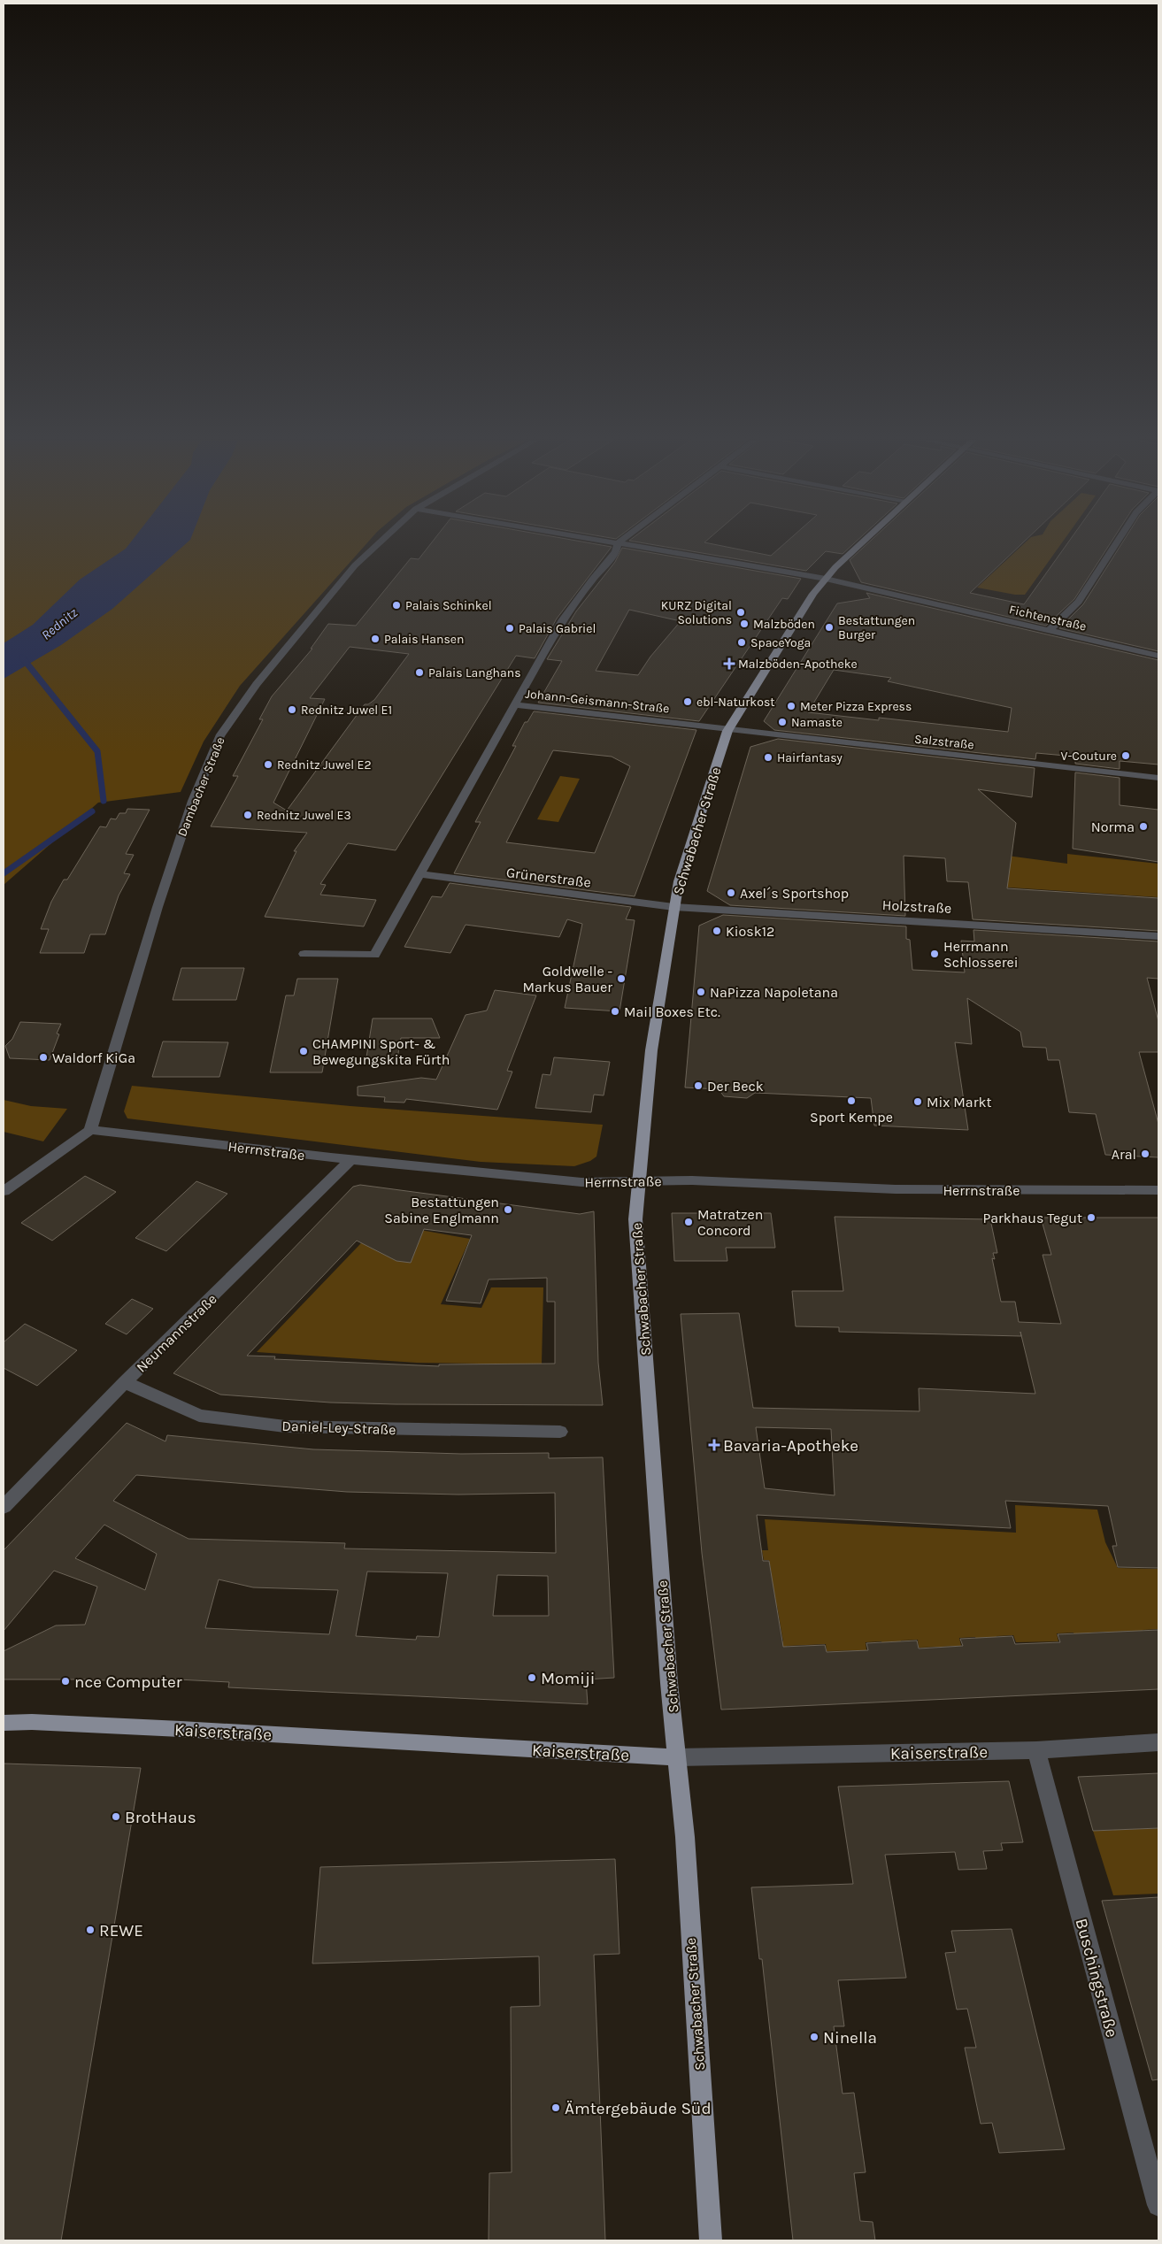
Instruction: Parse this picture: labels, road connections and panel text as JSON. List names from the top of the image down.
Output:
{
  "streets": {
    "main road": ["Schwabacher Straße", "Kaiserstraße"],
    "street": [
      "Fichtenstraße",
      "Johann-Geismann-Straße",
      "Salzstraße",
      "Dambacher Straße",
      "Grünerstraße",
      "Holzstraße",
      "Herrnstraße",
      "Neumannstraße",
      "Daniel-Ley-Straße",
      "Buschingstraße"
    ]
  },
  "crossings": [
    ["Fichtenstraße", "Schwabacher Straße"],
    ["Johann-Geismann-Straße", "Salzstraße"],
    ["Johann-Geismann-Straße", "Schwabacher Straße"],
    ["Johann-Geismann-Straße", "Grünerstraße"],
    ["Salzstraße", "Schwabacher Straße"],
    ["Dambacher Straße", "Herrnstraße"],
    ["Schwabacher Straße", "Grünerstraße"],
    ["Schwabacher Straße", "Holzstraße"],
    ["Schwabacher Straße", "Herrnstraße"],
    ["Schwabacher Straße", "Kaiserstraße"],
    ["Grünerstraße", "Holzstraße"],
    ["Herrnstraße", "Neumannstraße"],
    ["Neumannstraße", "Daniel-Ley-Straße"],
    ["Kaiserstraße", "Buschingstraße"]
  ],
  "water": ["Rednitz"],
  "places": {
    "other": [
      "Palais Schinkel",
      "KURZ Digital Solutions",
      "Malzböden",
      "Bestattungen Burger",
      "Palais Gabriel",
      "Palais Hansen",
      "SpaceYoga",
      "Palais Langhans",
      "ebl-Naturkost",
      "Meter Pizza Express",
      "Rednitz Juwel E1",
      "Namaste",
      "V-Couture",
      "Hairfantasy",
      "Rednitz Juwel E2",
      "Rednitz Juwel E3",
      "Norma",
      "Axel´s Sportshop",
      "Kiosk12",
      "Herrmann Schlosserei",
      "Goldwelle - Markus Bauer",
      "NaPizza Napoletana",
      "Mail Boxes Etc.",
      "CHAMPINI Sport- & Bewegungskita Fürth",
      "Waldorf KiGa",
      "Der Beck",
      "Sport Kempe",
      "Mix Markt",
      "Aral",
      "Bestattungen Sabine Englmann",
      "Parkhaus Tegut",
      "Matratzen Concord",
      "Momiji",
      "nce Computer",
      "BrotHaus",
      "REWE",
      "Ninella",
      "Ämtergebäude Süd"
    ],
    "health": ["Malzböden-Apotheke", "Bavaria-Apotheke"]
  }
}
